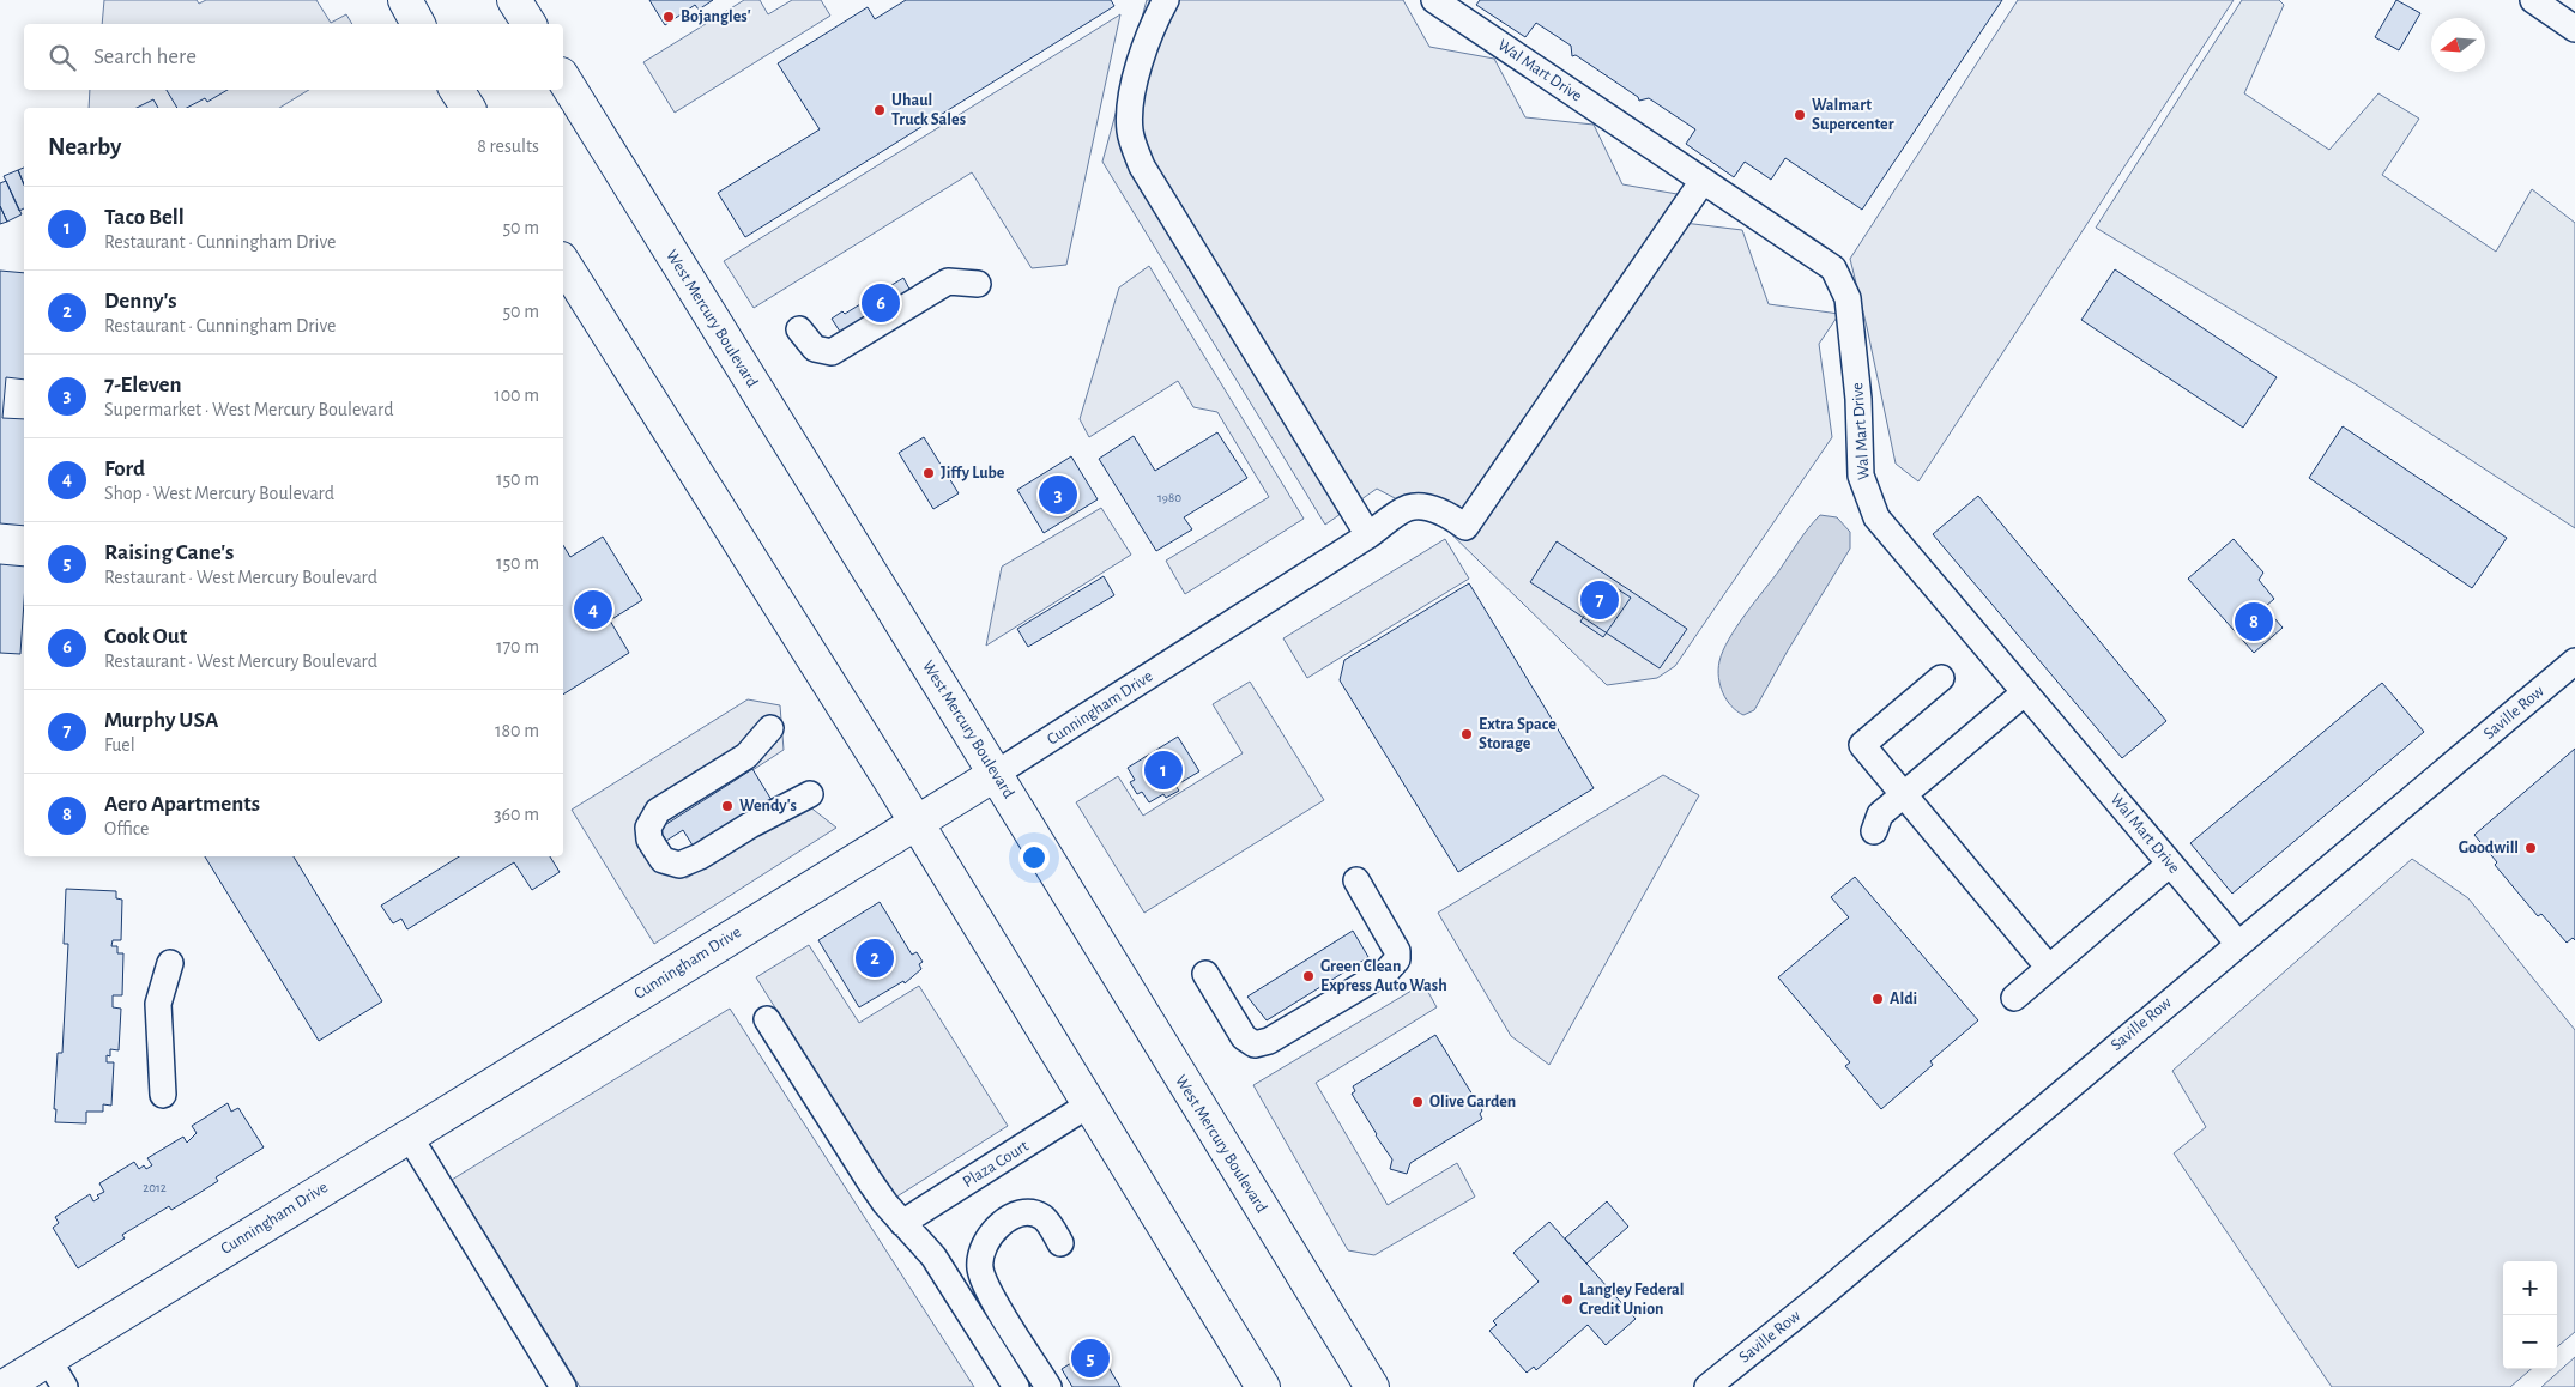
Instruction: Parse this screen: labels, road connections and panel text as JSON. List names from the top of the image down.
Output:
{
  "streets": {
    "main road": ["West Mercury Boulevard", "Cunningham Drive"],
    "street": ["Wal Mart Drive", "Saville Row", "Plaza Court"]
  },
  "crossings": [
    ["Wal Mart Drive", "Cunningham Drive"],
    ["Wal Mart Drive", "Saville Row"],
    ["West Mercury Boulevard", "Cunningham Drive"]
  ],
  "places": [
    "Bojangles'",
    "Uhaul Truck Sales",
    "Walmart Supercenter",
    "Jiffy Lube",
    "Extra Space Storage",
    "Wendy's",
    "Goodwill",
    "Green Clean Express Auto Wash",
    "Aldi",
    "Olive Garden",
    "Langley Federal Credit Union"
  ],
  "house_numbers": ["1980", "2012"],
  "north": "left",
  "page": {
    "search": "Search here",
    "heading": ["Nearby", "8 results"],
    "list": [
      {
        "mark": "1",
        "name": "Taco Bell",
        "note": "Restaurant · Cunningham Drive",
        "value": "50 m"
      },
      {
        "mark": "2",
        "name": "Denny's",
        "note": "Restaurant · Cunningham Drive",
        "value": "50 m"
      },
      {
        "mark": "3",
        "name": "7-Eleven",
        "note": "Supermarket · West Mercury Boulevard",
        "value": "100 m"
      },
      {
        "mark": "4",
        "name": "Ford",
        "note": "Shop · West Mercury Boulevard",
        "value": "150 m"
      },
      {
        "mark": "5",
        "name": "Raising Cane's",
        "note": "Restaurant · West Mercury Boulevard",
        "value": "150 m"
      },
      {
        "mark": "6",
        "name": "Cook Out",
        "note": "Restaurant · West Mercury Boulevard",
        "value": "170 m"
      },
      {
        "mark": "7",
        "name": "Murphy USA",
        "note": "Fuel",
        "value": "180 m"
      },
      {
        "mark": "8",
        "name": "Aero Apartments",
        "note": "Office",
        "value": "360 m"
      }
    ],
    "pins": [
      "6",
      "3",
      "7",
      "4",
      "8",
      "1",
      "2",
      "5"
    ],
    "map_buttons": ["+", "−"]
  }
}
